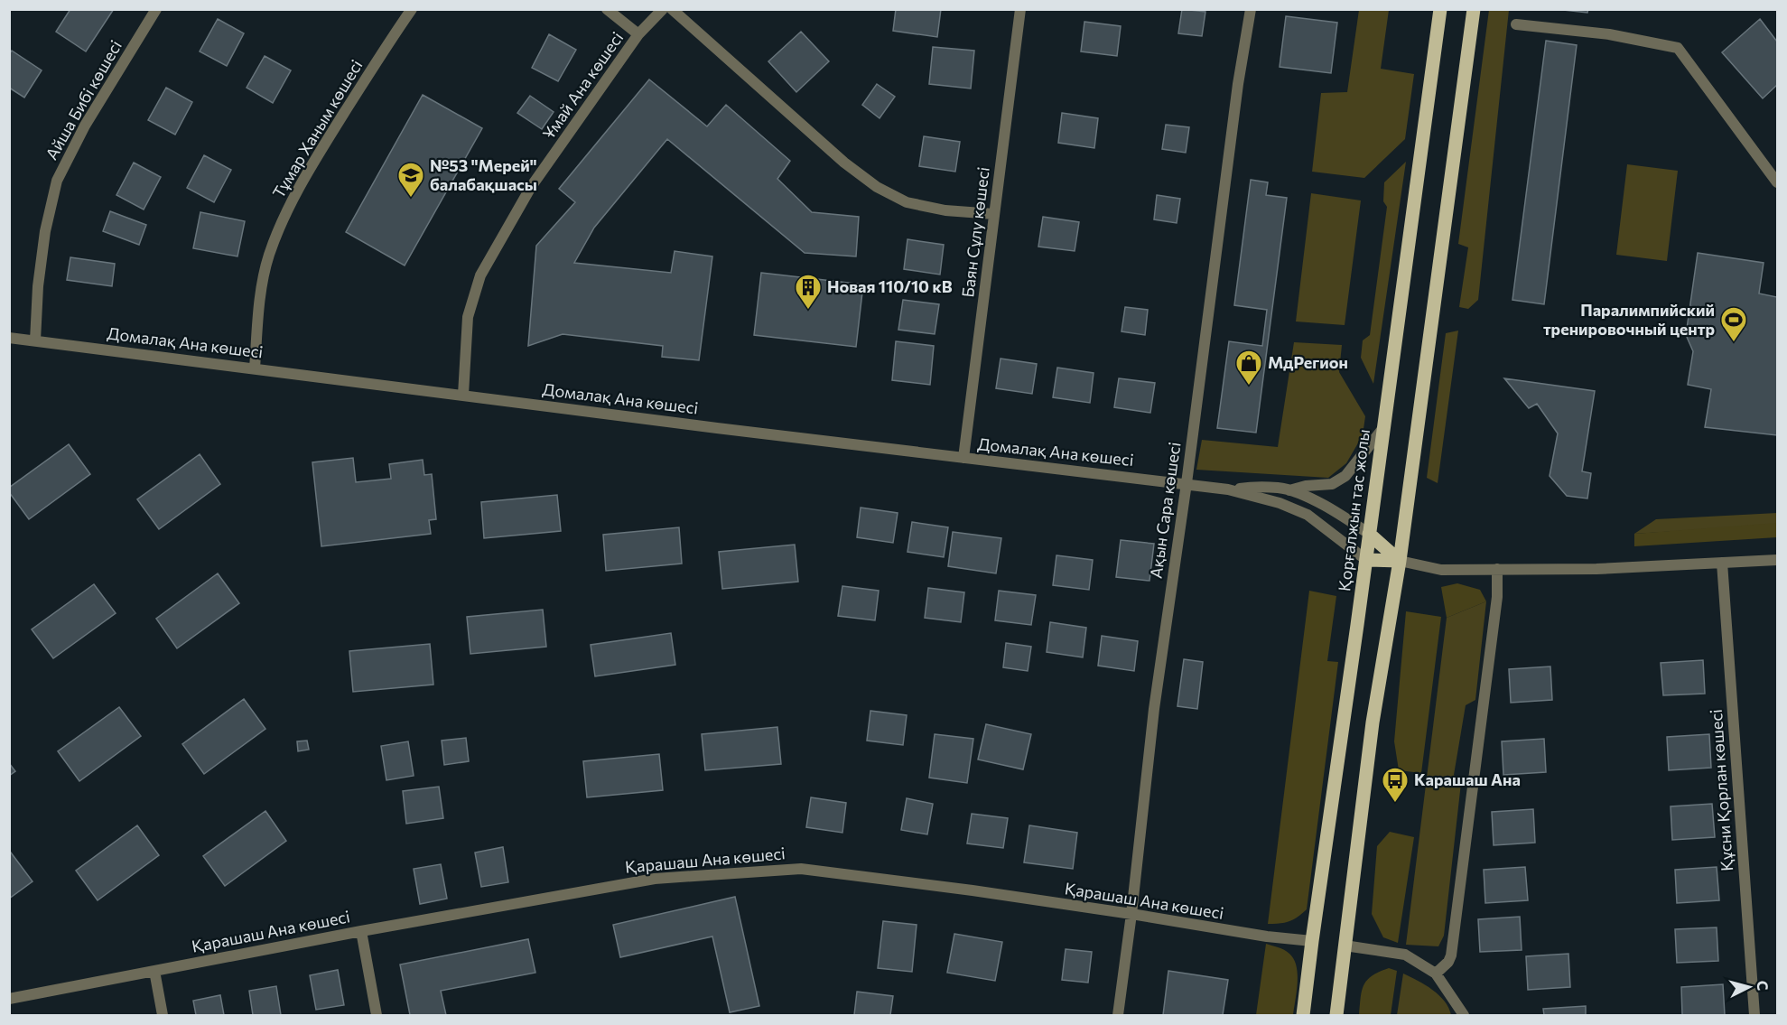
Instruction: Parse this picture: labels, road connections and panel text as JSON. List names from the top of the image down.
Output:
{
  "streets": {
    "main road": ["Қорғалжын тас жолы"],
    "street": [
      "Ұмай Ана көшесі",
      "Айша Бибі көшесі",
      "Тұмар Ханым көшесі",
      "Баян Сұлу көшесі",
      "Домалақ Ана көшесі",
      "Ақын Сара көшесі",
      "Құсни Қорлан көшесі",
      "Қарашаш Ана көшесі"
    ]
  },
  "crossings": [
    ["Ұмай Ана көшесі", "Домалақ Ана көшесі"],
    ["Айша Бибі көшесі", "Домалақ Ана көшесі"],
    ["Тұмар Ханым көшесі", "Домалақ Ана көшесі"],
    ["Баян Сұлу көшесі", "Домалақ Ана көшесі"],
    ["Домалақ Ана көшесі", "Ақын Сара көшесі"],
    ["Домалақ Ана көшесі", "Қорғалжын тас жолы"],
    ["Ақын Сара көшесі", "Қарашаш Ана көшесі"],
    ["Қорғалжын тас жолы", "Қарашаш Ана көшесі"]
  ],
  "places": {
    "school or university": ["№53 \"Мерей\" балабақшасы"],
    "building": ["Новая 110/10 кВ"],
    "sports": ["Паралимпийский тренировочный центр"],
    "shop": ["МдРегион"],
    "bus stop": ["Карашаш Ана"]
  },
  "north": "right"
}
